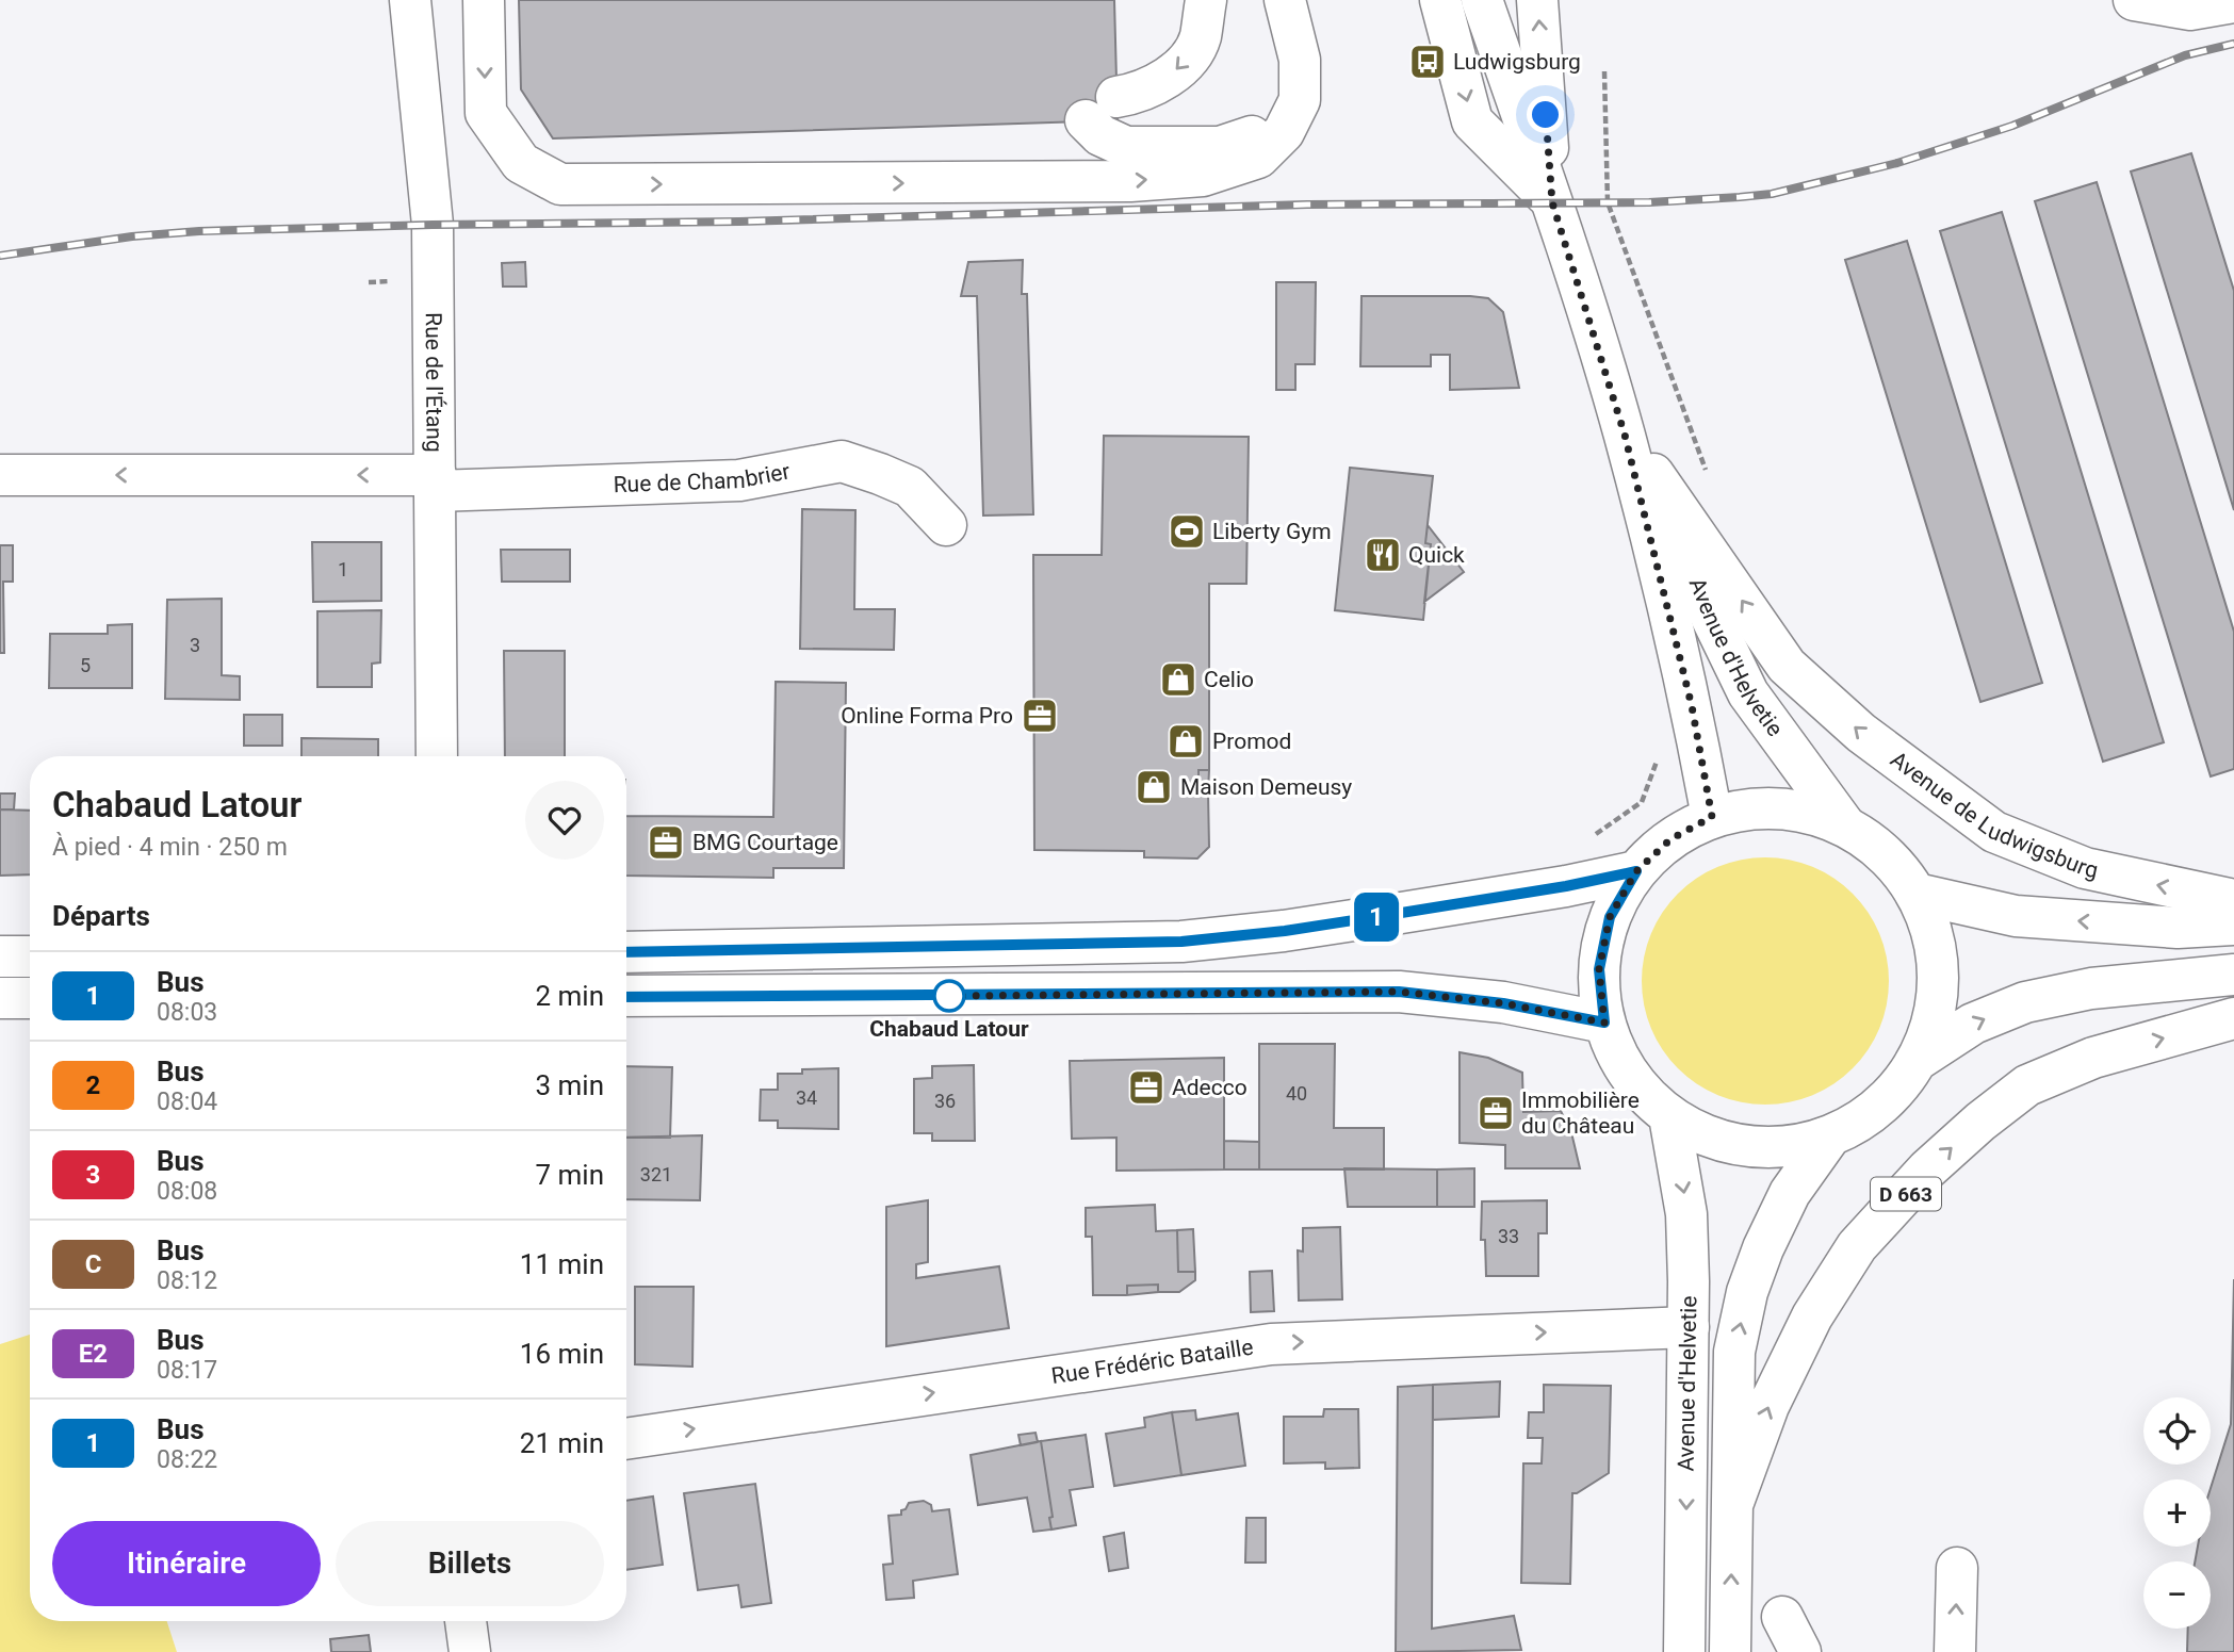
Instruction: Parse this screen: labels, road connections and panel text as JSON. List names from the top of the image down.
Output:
{
  "streets": {
    "main road": [
      "Rue de l'Étang",
      "Rue de Chambrier",
      "Avenue d'Helvetie",
      "Avenue de Ludwigsburg",
      "D 663",
      "Rue Frédéric Bataille"
    ]
  },
  "crossings": [
    ["Rue de l'Étang", "Rue de Chambrier"],
    ["Avenue d'Helvetie", "Avenue de Ludwigsburg"],
    ["Avenue d'Helvetie", "D 663"],
    ["Avenue d'Helvetie", "Rue Frédéric Bataille"]
  ],
  "one_way": ["Rue de Chambrier"],
  "places": {
    "bus stop": ["Ludwigsburg"],
    "sports": ["Liberty Gym"],
    "restaurant": ["Quick"],
    "shop": ["Celio", "Promod", "Maison Demeusy"],
    "office": [
      "Online Forma Pro",
      "BMG Courtage",
      "Adecco",
      "Immobilière du Château"
    ],
    "other": ["Chabaud Latour"]
  },
  "lines": ["bus line 1"],
  "house_numbers": [
    "1",
    "3",
    "5",
    "40",
    "34",
    "36",
    "321",
    "33"
  ],
  "page": {
    "on_map": "1",
    "heading": [
      ["Chabaud Latour", "À pied · 4 min · 250 m"],
      "Départs"
    ],
    "list": [
      {
        "mark": "1",
        "name": "Bus",
        "note": "08:03",
        "value": "2 min"
      },
      {
        "mark": "2",
        "name": "Bus",
        "note": "08:04",
        "value": "3 min"
      },
      {
        "mark": "3",
        "name": "Bus",
        "note": "08:08",
        "value": "7 min"
      },
      {
        "mark": "C",
        "name": "Bus",
        "note": "08:12",
        "value": "11 min"
      },
      {
        "mark": "E2",
        "name": "Bus",
        "note": "08:17",
        "value": "16 min"
      },
      {
        "mark": "1",
        "name": "Bus",
        "note": "08:22",
        "value": "21 min"
      }
    ],
    "map_buttons": ["+", "−"],
    "buttons": ["Itinéraire", "Billets"]
  }
}
